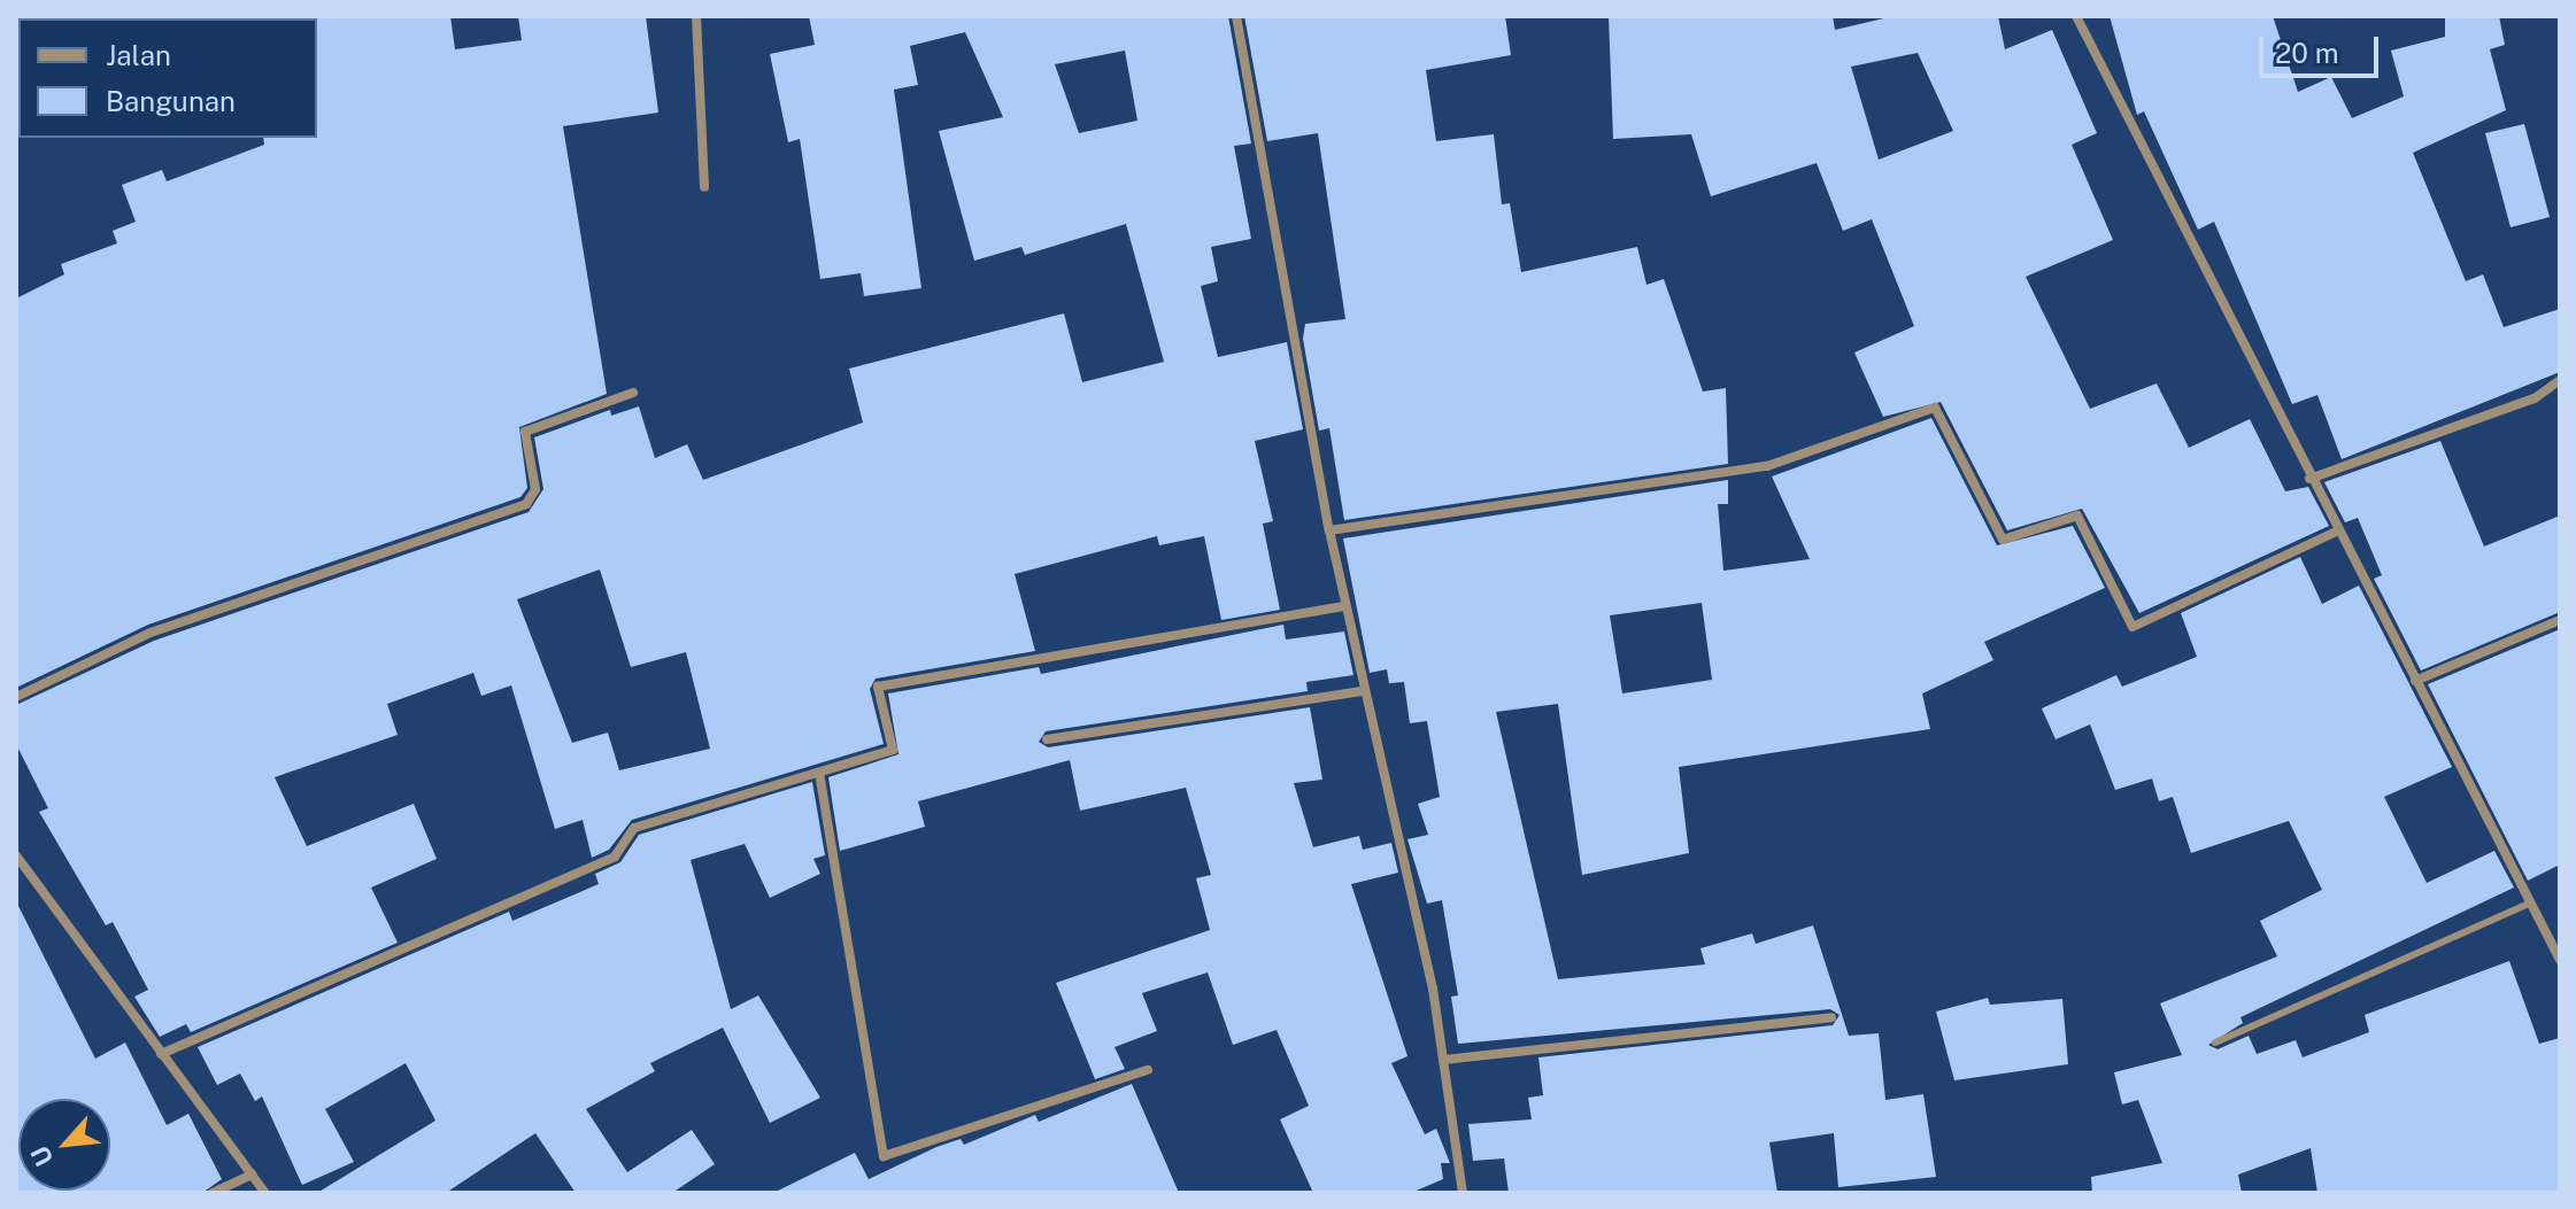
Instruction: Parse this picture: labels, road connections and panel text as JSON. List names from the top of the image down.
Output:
{
  "legend": ["Jalan", "Bangunan"],
  "scale_bar": "20 m",
  "north": "bottom left"
}
